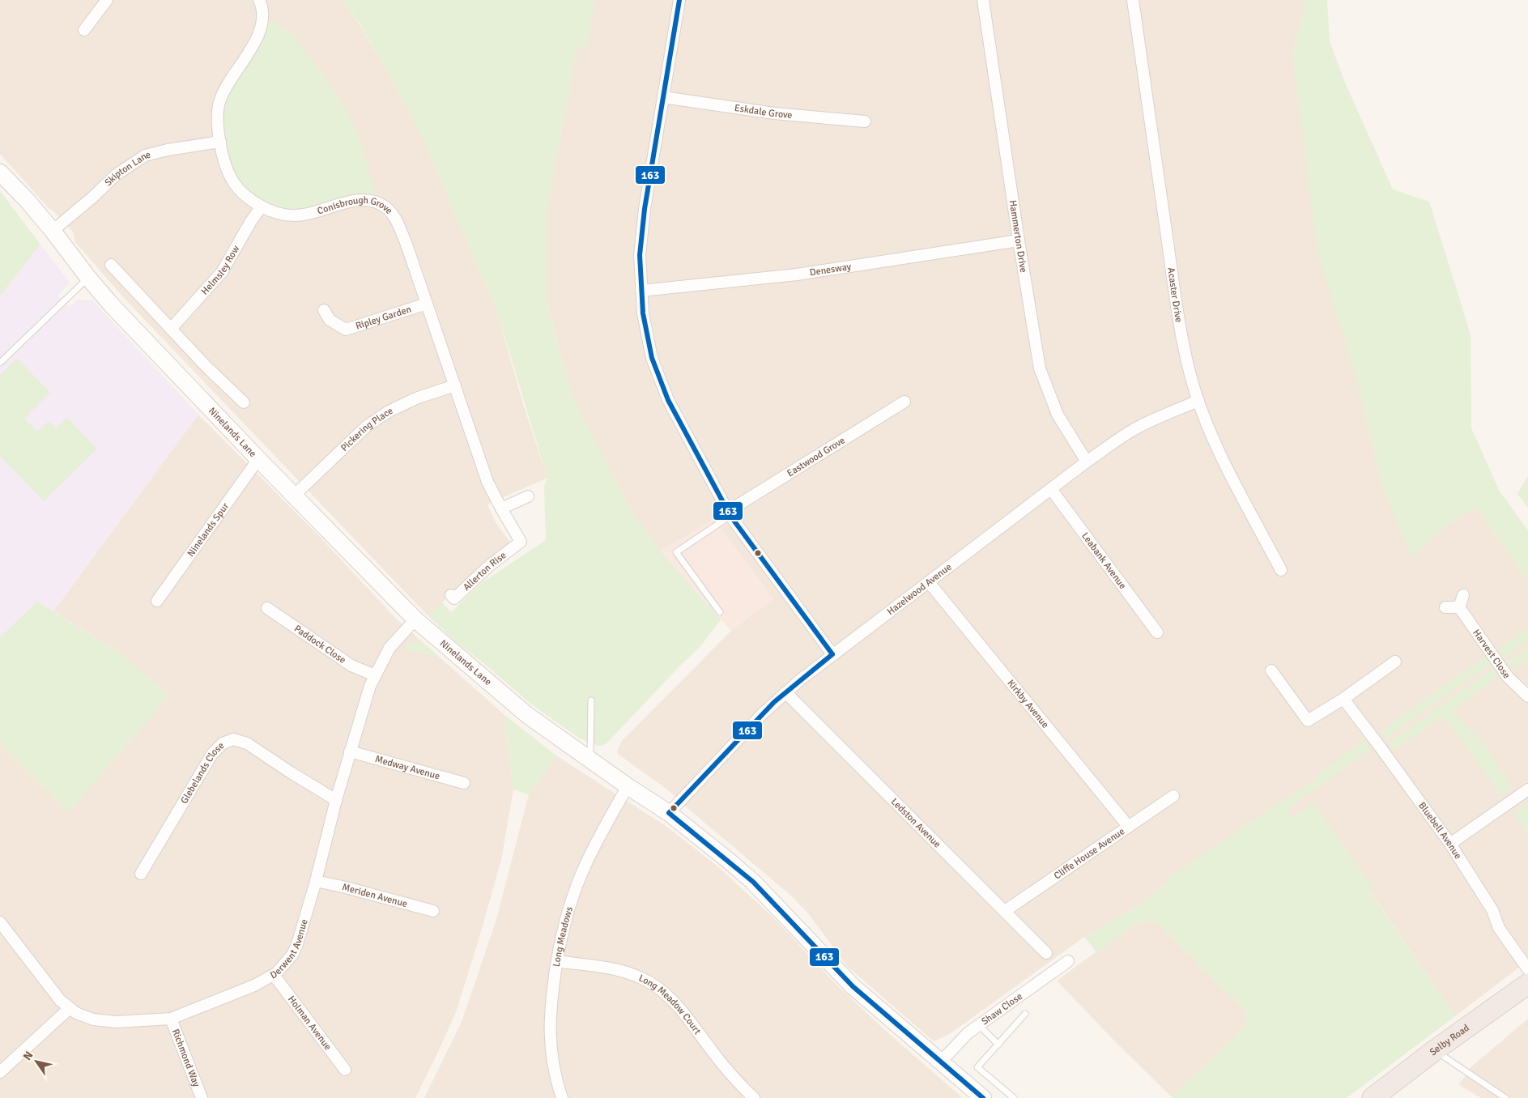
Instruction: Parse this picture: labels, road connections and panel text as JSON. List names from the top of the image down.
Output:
{
  "streets": {
    "highway": ["Selby Road"],
    "street": [
      "Eskdale Grove",
      "Skipton Lane",
      "Conisbrough Grove",
      "Hammerton Drive",
      "Helmsley Row",
      "Denesway",
      "Acaster Drive",
      "Ripley Garden",
      "Pickering Place",
      "Ninelands Lane",
      "Eastwood Grove",
      "Ninelands Spur",
      "Leabank Avenue",
      "Allerton Rise",
      "Hazelwood Avenue",
      "Paddock Close",
      "Harvest Close",
      "Kirkby Avenue",
      "Medway Avenue",
      "Glebelands Close",
      "Ledston Avenue",
      "Bluebell Avenue",
      "Cliffe House Avenue",
      "Meriden Avenue",
      "Long Meadows",
      "Derwent Avenue",
      "Long Meadow Court",
      "Shaw Close",
      "Holman Avenue",
      "Richmond Way"
    ]
  },
  "crossings": [
    ["Skipton Lane", "Conisbrough Grove"],
    ["Skipton Lane", "Ninelands Lane"],
    ["Conisbrough Grove", "Helmsley Row"],
    ["Conisbrough Grove", "Ripley Garden"],
    ["Conisbrough Grove", "Pickering Place"],
    ["Conisbrough Grove", "Allerton Rise"],
    ["Hammerton Drive", "Denesway"],
    ["Hammerton Drive", "Hazelwood Avenue"],
    ["Acaster Drive", "Hazelwood Avenue"],
    ["Pickering Place", "Ninelands Lane"],
    ["Ninelands Lane", "Ninelands Spur"],
    ["Ninelands Lane", "Hazelwood Avenue"],
    ["Ninelands Lane", "Long Meadows"],
    ["Ninelands Lane", "Derwent Avenue"],
    ["Ninelands Lane", "Shaw Close"],
    ["Leabank Avenue", "Hazelwood Avenue"],
    ["Hazelwood Avenue", "Kirkby Avenue"],
    ["Hazelwood Avenue", "Ledston Avenue"],
    ["Paddock Close", "Derwent Avenue"],
    ["Kirkby Avenue", "Cliffe House Avenue"],
    ["Medway Avenue", "Derwent Avenue"],
    ["Glebelands Close", "Derwent Avenue"],
    ["Ledston Avenue", "Cliffe House Avenue"],
    ["Meriden Avenue", "Derwent Avenue"],
    ["Long Meadows", "Long Meadow Court"],
    ["Derwent Avenue", "Holman Avenue"],
    ["Derwent Avenue", "Richmond Way"]
  ],
  "lines": ["transit line 163"],
  "north": "top left"
}
